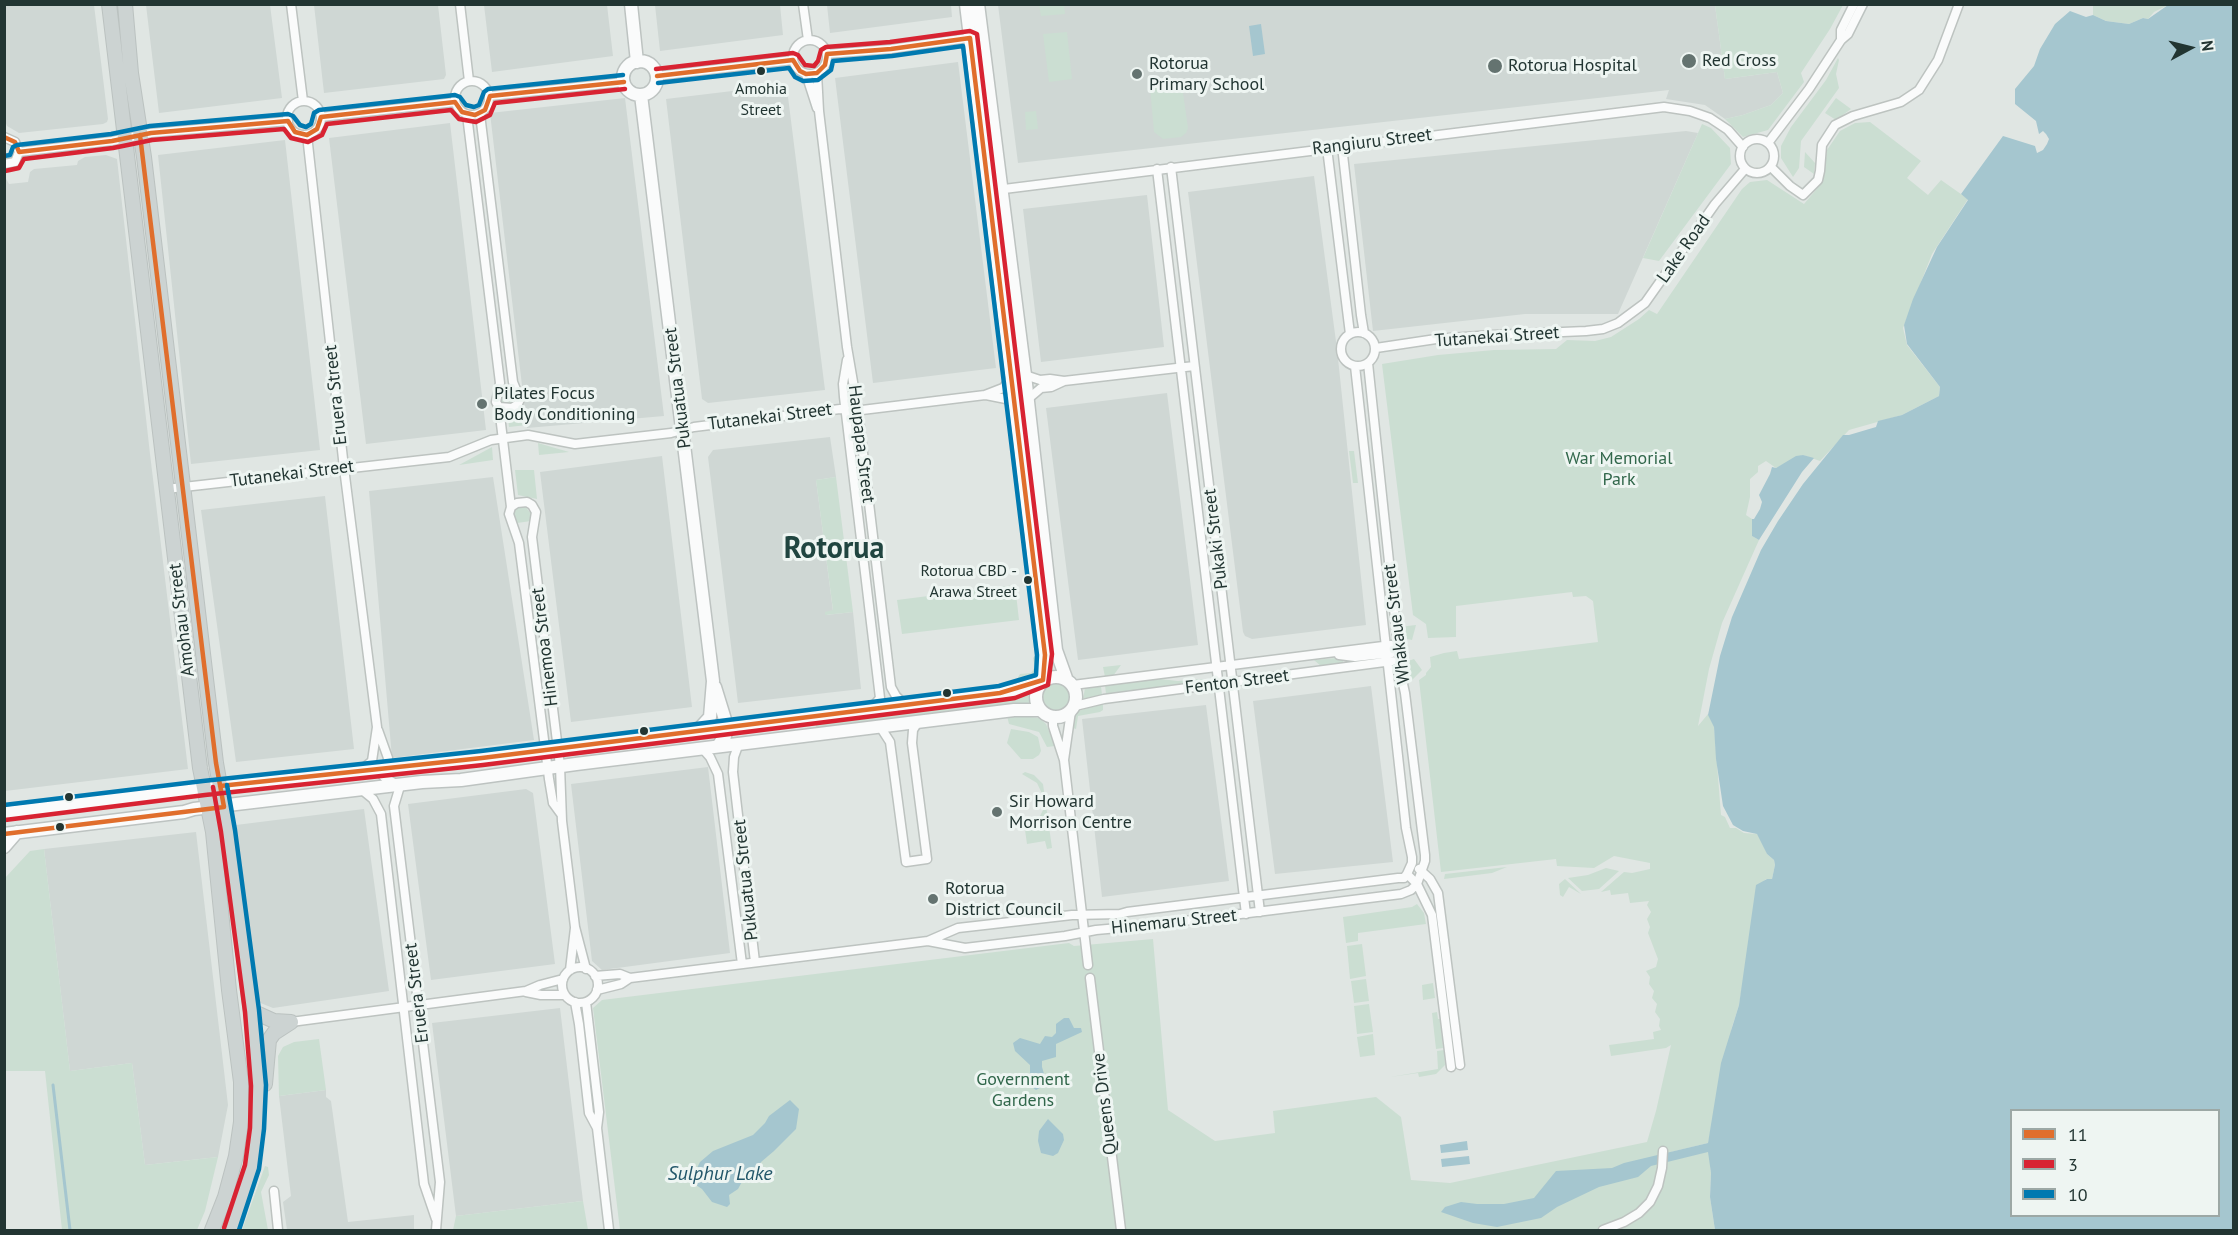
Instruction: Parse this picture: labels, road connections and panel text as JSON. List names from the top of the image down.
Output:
{
  "streets": {
    "main road": ["Pukuatua Street", "Amohau Street"],
    "street": [
      "Rangiuru Street",
      "Lake Road",
      "Tutanekai Street",
      "Eruera Street",
      "Haupapa Street",
      "Pukaki Street",
      "Whakaue Street",
      "Hinemoa Street",
      "Fenton Street",
      "Hinemaru Street",
      "Queens Drive"
    ]
  },
  "crossings": [
    ["Rangiuru Street", "Lake Road"],
    ["Rangiuru Street", "Pukaki Street"],
    ["Lake Road", "Tutanekai Street"],
    ["Tutanekai Street", "Pukuatua Street"],
    ["Tutanekai Street", "Eruera Street"],
    ["Tutanekai Street", "Haupapa Street"],
    ["Tutanekai Street", "Amohau Street"],
    ["Tutanekai Street", "Whakaue Street"],
    ["Tutanekai Street", "Hinemoa Street"],
    ["Pukuatua Street", "Hinemaru Street"],
    ["Pukaki Street", "Fenton Street"],
    ["Pukaki Street", "Hinemaru Street"],
    ["Whakaue Street", "Fenton Street"],
    ["Whakaue Street", "Hinemaru Street"],
    ["Hinemoa Street", "Hinemaru Street"]
  ],
  "districts": ["Rotorua"],
  "water": ["Sulphur Lake"],
  "parks": ["War Memorial Park", "Government Gardens"],
  "places": [
    "Red Cross",
    "Rotorua Hospital",
    "Amohia Street",
    "Rotorua Primary School",
    "Pilates Focus Body Conditioning",
    "Rotorua CBD - Arawa Street",
    "Sir Howard Morrison Centre",
    "Rotorua District Council"
  ],
  "lines": ["transit line 3", "transit line 11", "transit line 10"],
  "legend": ["11", "3", "10"],
  "north": "right"
}
